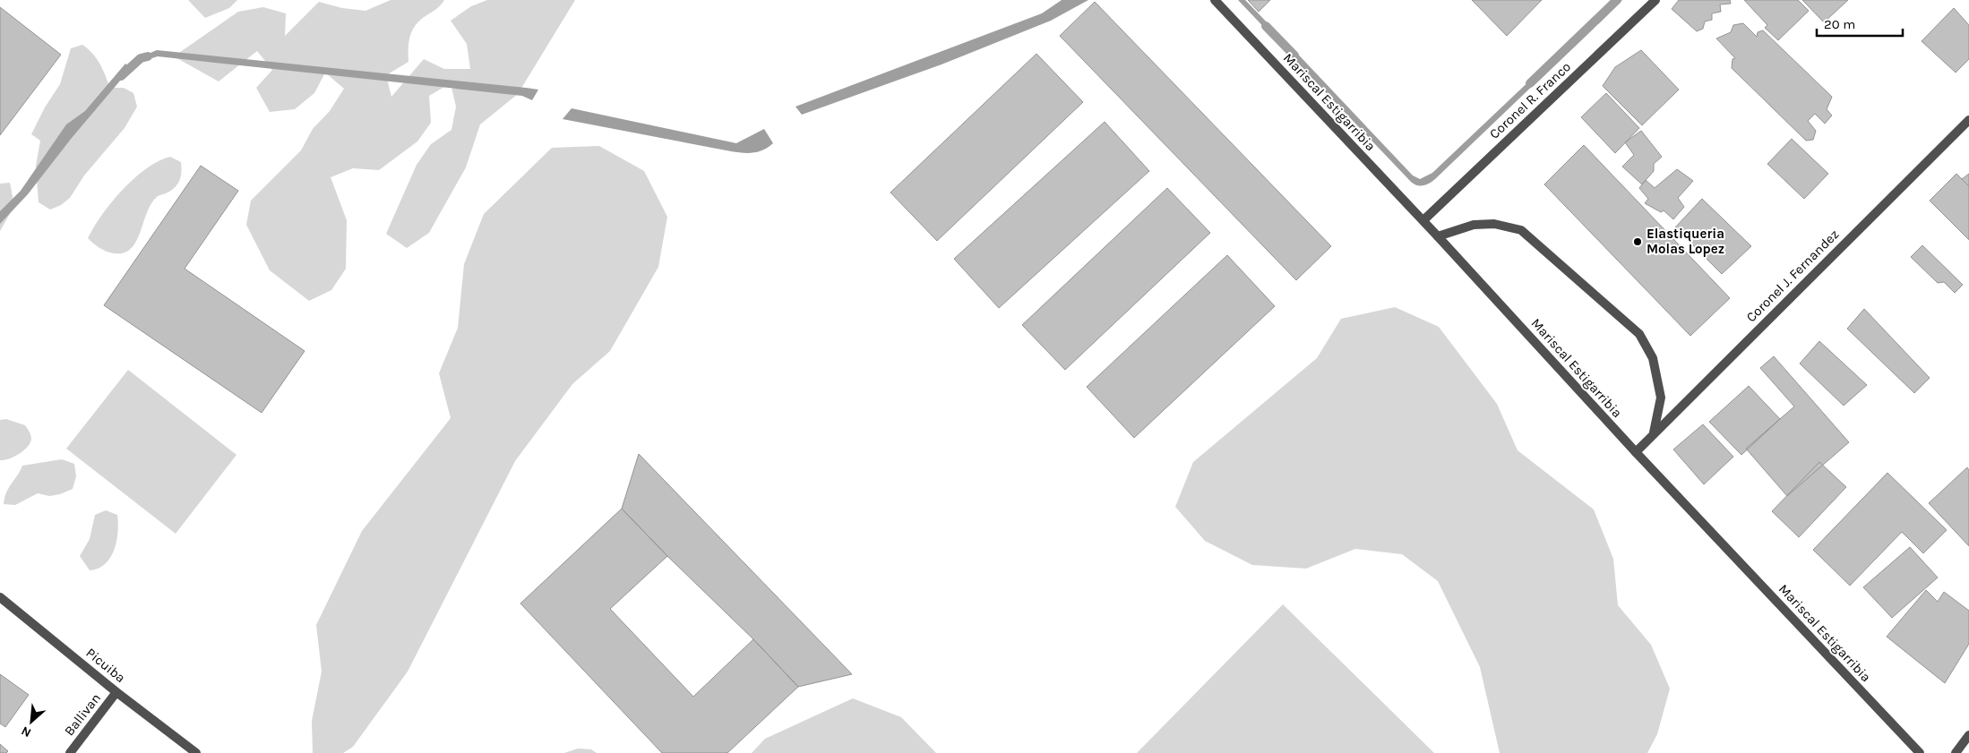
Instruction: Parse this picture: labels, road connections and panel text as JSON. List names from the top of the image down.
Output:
{
  "streets": {
    "street": [
      "Coronel R. Franco",
      "Mariscal Estigarribia",
      "Coronel J. Fernandez",
      "Picuiba",
      "Ballivan"
    ]
  },
  "crossings": [
    ["Coronel R. Franco", "Mariscal Estigarribia"],
    ["Mariscal Estigarribia", "Coronel J. Fernandez"],
    ["Picuiba", "Ballivan"]
  ],
  "places": ["Elastiqueria Molas Lopez"],
  "scale_bar": "20 m",
  "north": "bottom left"
}
